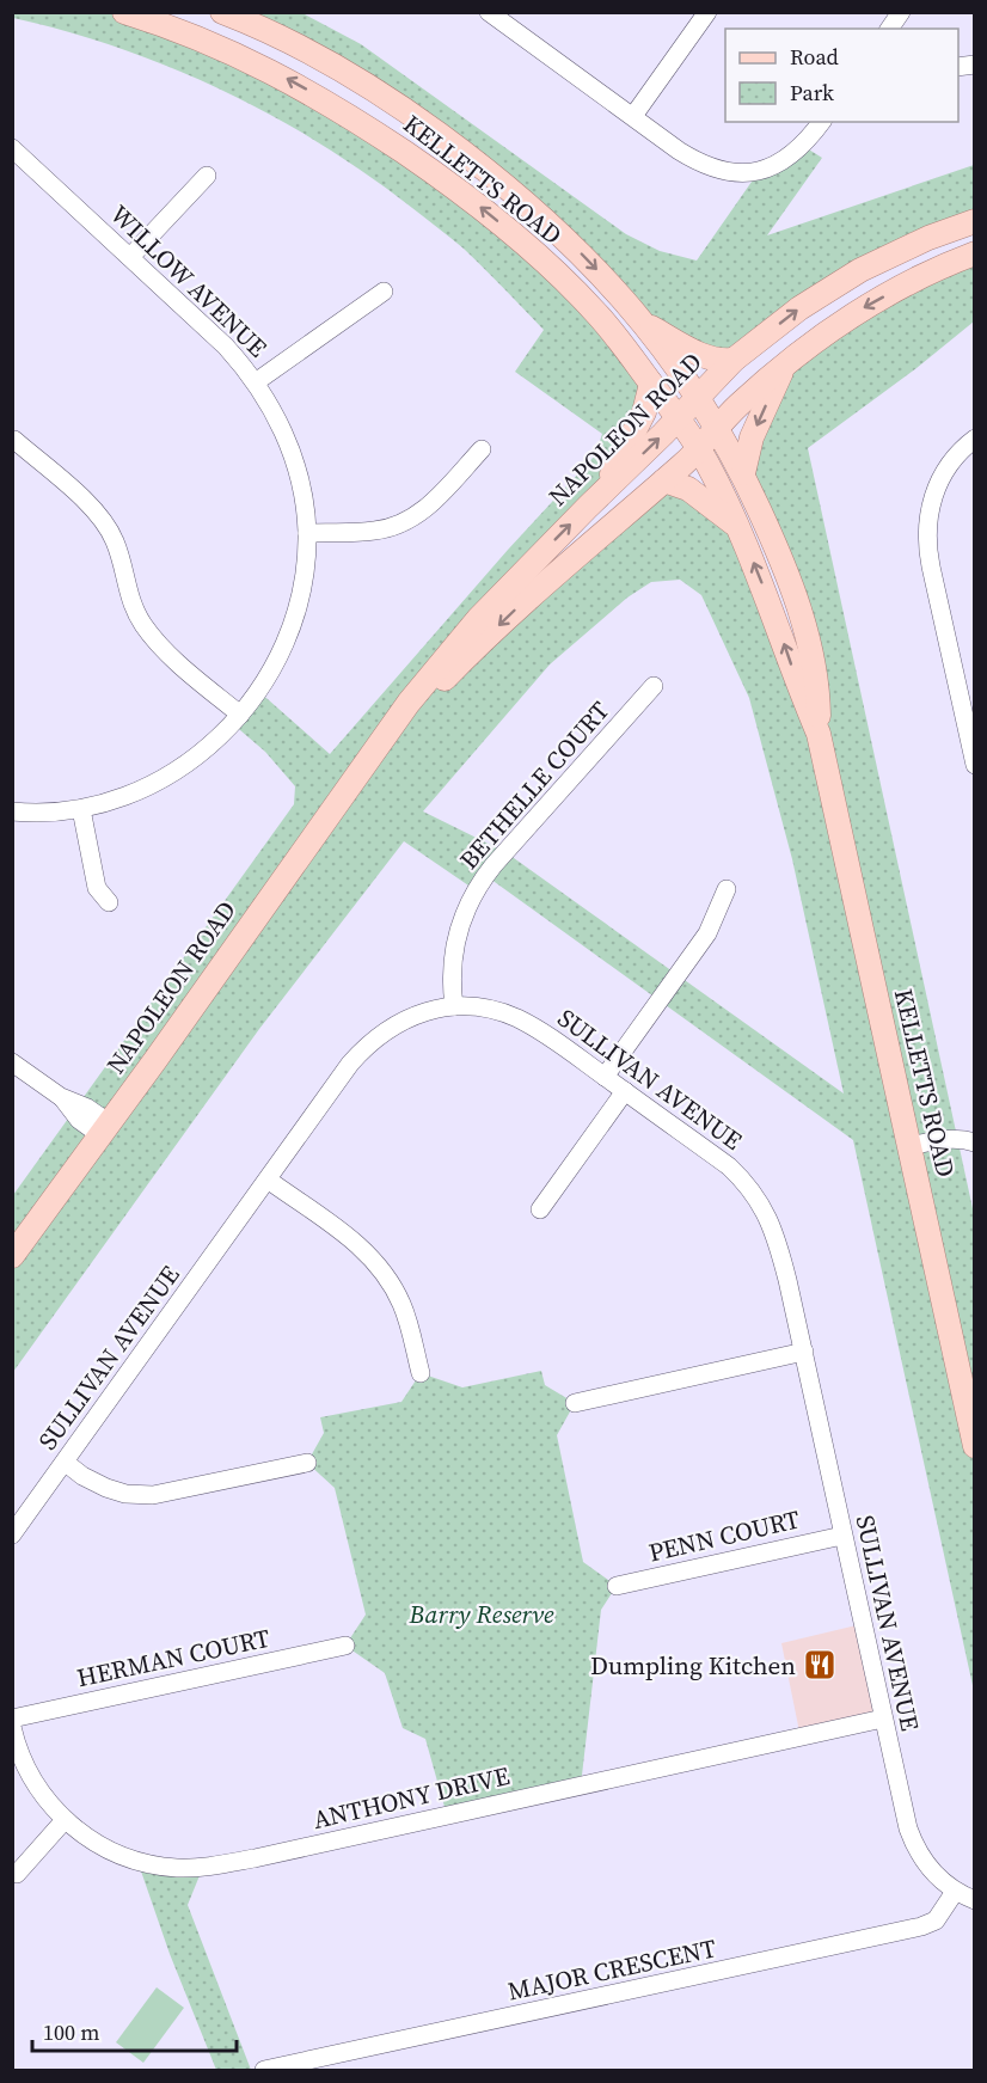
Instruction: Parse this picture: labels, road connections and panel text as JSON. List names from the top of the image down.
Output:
{
  "streets": {
    "main road": ["KELLETTS ROAD", "NAPOLEON ROAD"],
    "street": [
      "WILLOW AVENUE",
      "BETHELLE COURT",
      "SULLIVAN AVENUE",
      "PENN COURT",
      "HERMAN COURT",
      "ANTHONY DRIVE",
      "MAJOR CRESCENT"
    ]
  },
  "crossings": [
    ["KELLETTS ROAD", "NAPOLEON ROAD"],
    ["BETHELLE COURT", "SULLIVAN AVENUE"],
    ["SULLIVAN AVENUE", "PENN COURT"],
    ["SULLIVAN AVENUE", "ANTHONY DRIVE"],
    ["SULLIVAN AVENUE", "MAJOR CRESCENT"]
  ],
  "parks": ["Barry Reserve"],
  "places": {
    "restaurant": ["Dumpling Kitchen"]
  },
  "legend": ["Road", "Park"],
  "scale_bar": "100 m"
}
